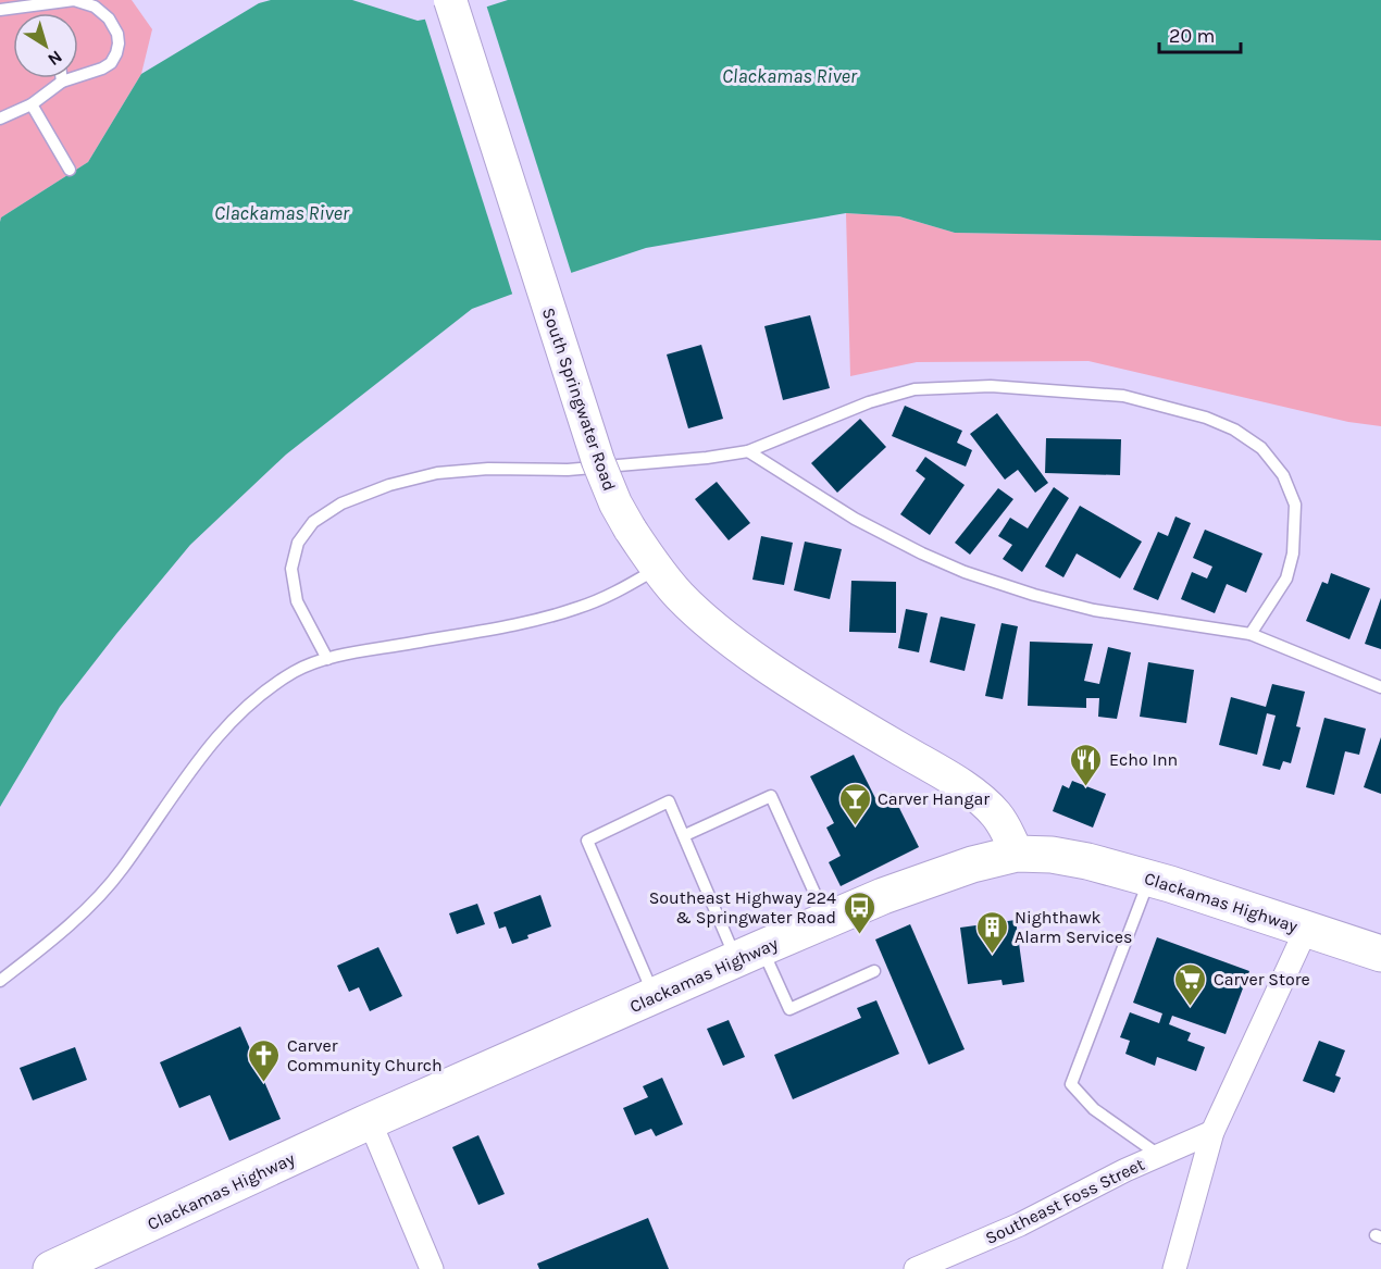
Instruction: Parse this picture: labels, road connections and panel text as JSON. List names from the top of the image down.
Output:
{
  "streets": {
    "main road": ["South Springwater Road", "Clackamas Highway"],
    "street": ["Southeast Foss Street"]
  },
  "crossings": [
    ["South Springwater Road", "Clackamas Highway"]
  ],
  "water": ["Clackamas River"],
  "places": {
    "restaurant": ["Echo Inn"],
    "bar": ["Carver Hangar"],
    "bus stop": ["Southeast Highway 224 & Springwater Road"],
    "building": ["Nighthawk Alarm Services"],
    "supermarket": ["Carver Store"],
    "church": ["Carver Community Church"]
  },
  "scale_bar": "20 m",
  "north": "bottom right"
}
